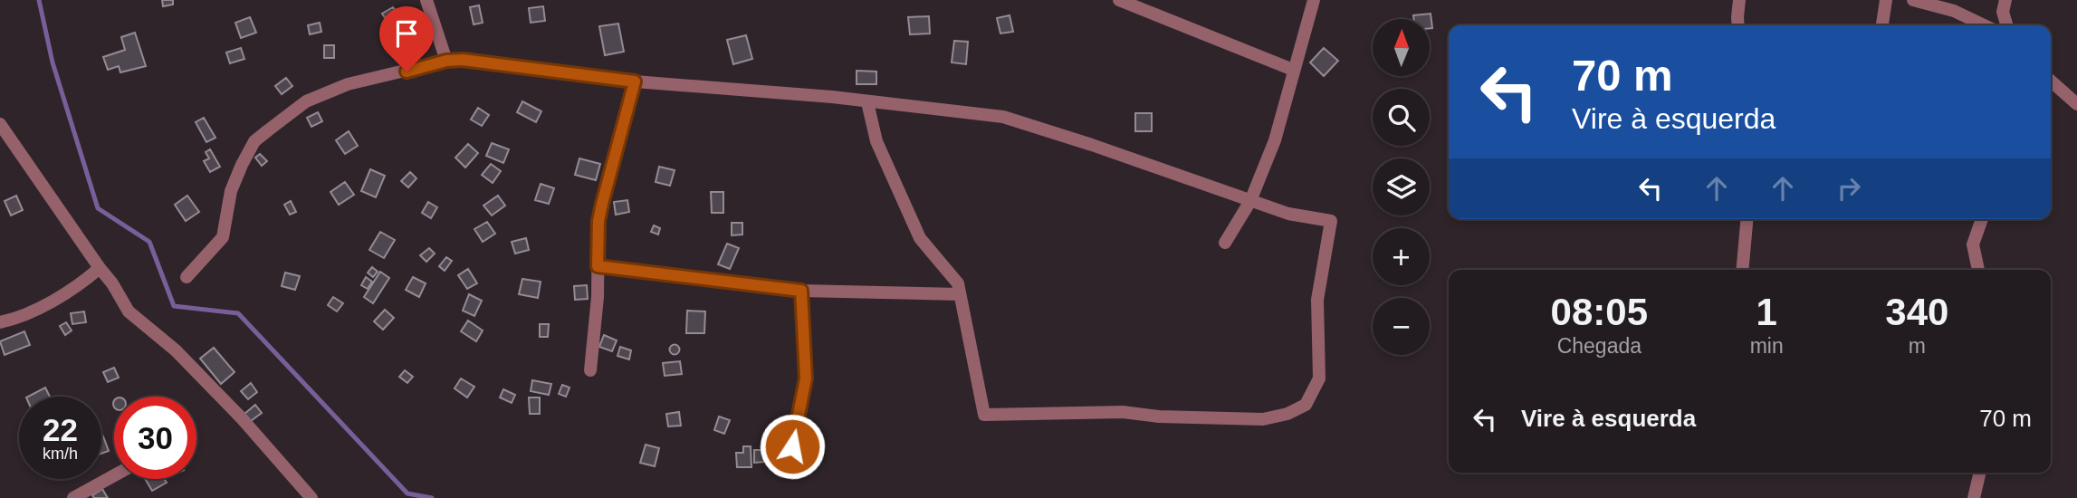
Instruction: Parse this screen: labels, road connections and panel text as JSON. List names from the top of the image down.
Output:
{
  "north": "top",
  "page": {
    "map_buttons": ["+", "−"],
    "turn": ["70 m", "Vire à esquerda"],
    "eta": [
      "08:05",
      "Chegada",
      "1",
      "min",
      "340",
      "m"
    ],
    "list": [
      {
        "name": "Vire à esquerda",
        "value": "70 m"
      }
    ],
    "speed": "22 km/h",
    "limit": "30"
  }
}
